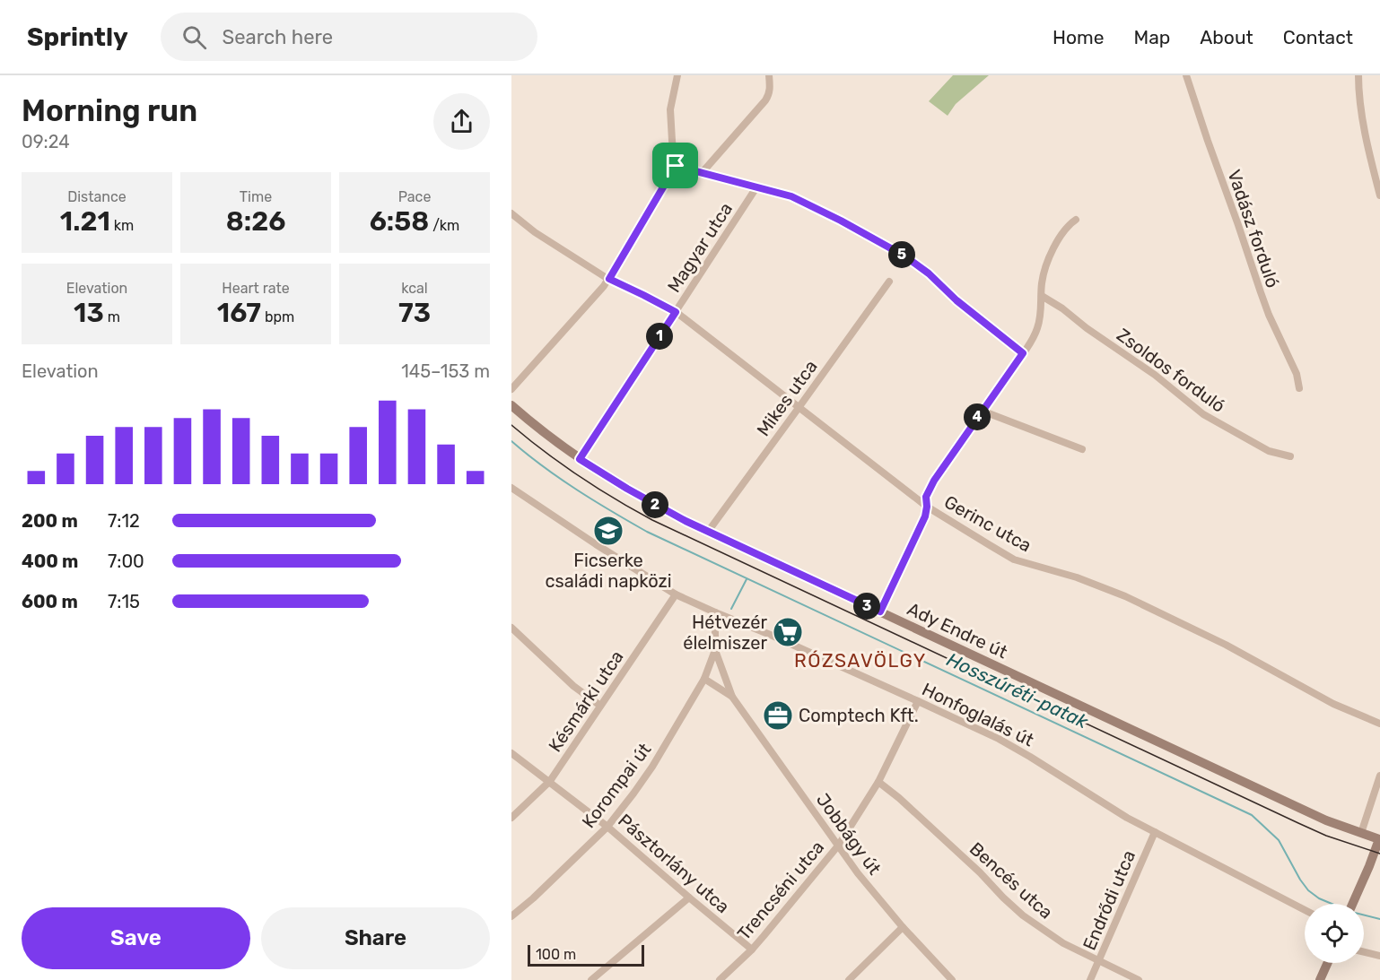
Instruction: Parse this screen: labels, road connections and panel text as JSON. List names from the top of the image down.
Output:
{
  "streets": {
    "street": [
      "Vadász forduló",
      "Magyar utca",
      "Zsoldos forduló",
      "Mikes utca",
      "Gerinc utca",
      "Ady Endre út",
      "Késmárki utca",
      "Honfoglalás út",
      "Korompai út",
      "Jobbágy út",
      "Pásztorlány utca",
      "Bencés utca",
      "Trencséni utca",
      "Endrődi utca"
    ]
  },
  "crossings": [
    ["Magyar utca", "Gerinc utca"],
    ["Magyar utca", "Ady Endre út"],
    ["Mikes utca", "Gerinc utca"],
    ["Mikes utca", "Ady Endre út"],
    ["Késmárki utca", "Honfoglalás út"],
    ["Késmárki utca", "Pásztorlány utca"],
    ["Honfoglalás út", "Jobbágy út"],
    ["Honfoglalás út", "Trencséni utca"],
    ["Honfoglalás út", "Endrődi utca"],
    ["Korompai út", "Jobbágy út"],
    ["Korompai út", "Pásztorlány utca"],
    ["Jobbágy út", "Trencséni utca"],
    ["Pásztorlány utca", "Trencséni utca"],
    ["Bencés utca", "Trencséni utca"],
    ["Bencés utca", "Endrődi utca"]
  ],
  "districts": ["RÓZSAVÖLGY"],
  "water": ["Hosszúréti-patak"],
  "places": {
    "school or university": ["Ficserke családi napközi"],
    "supermarket": ["Hétvezér élelmiszer"],
    "office": ["Comptech Kft."]
  },
  "scale_bar": "100 m",
  "page": {
    "header": "Sprintly",
    "search": "Search here",
    "nav": [
      "Home",
      "Map",
      "About",
      "Contact"
    ],
    "heading": ["Morning run", "09:24"],
    "stats": [
      ["Distance", "1.21 km"],
      ["Time", "8:26"],
      ["Pace", "6:58 /km"],
      ["Elevation", "13 m"],
      ["Heart rate", "167 bpm"],
      ["kcal", "73"]
    ],
    "pins": [
      "5",
      "1",
      "4",
      "2",
      "3"
    ],
    "chart": ["Elevation", "145–153 m"],
    "list": [
      {
        "name": "200 m",
        "note": "7:12"
      },
      {
        "name": "400 m",
        "note": "7:00"
      },
      {
        "name": "600 m",
        "note": "7:15"
      }
    ],
    "buttons": ["Save", "Share"],
    "scale": "100 m"
  }
}
